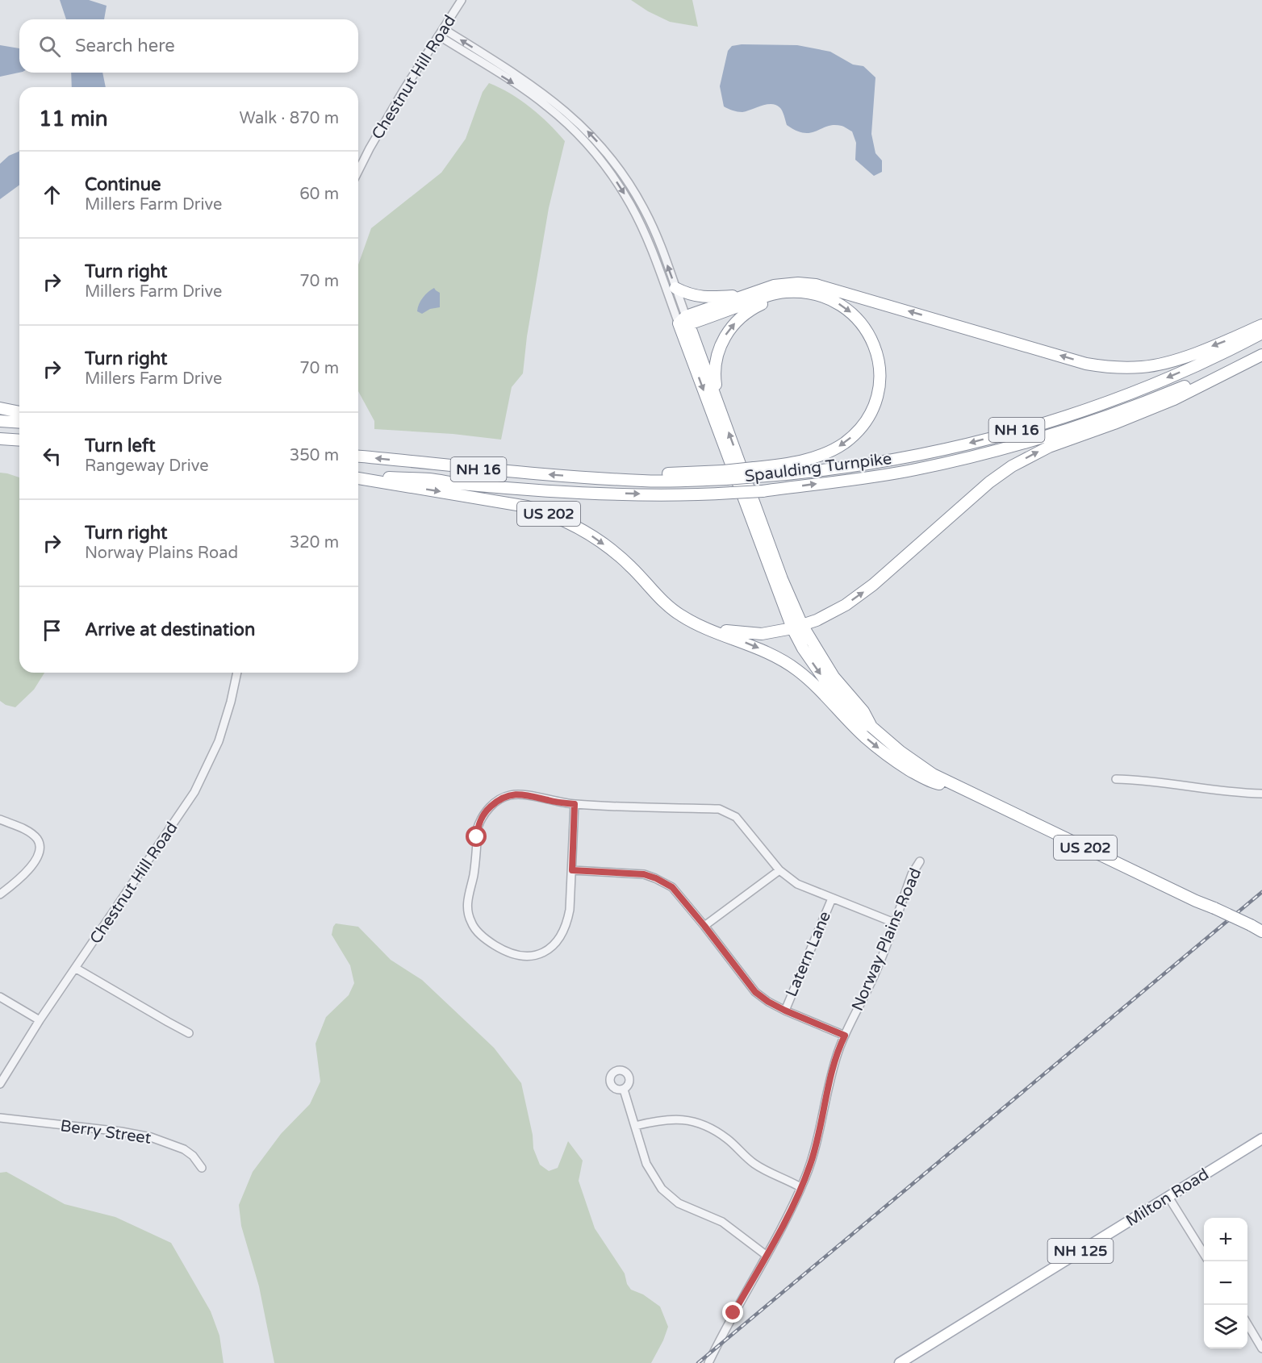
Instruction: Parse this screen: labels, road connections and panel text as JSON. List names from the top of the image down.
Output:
{
  "streets": {
    "highway": ["NH 16", "Spaulding Turnpike", "US 202"],
    "main road": ["Milton Road", "NH 125"],
    "street": [
      "Chestnut Hill Road",
      "Norway Plains Road",
      "Latern Lane",
      "Berry Street"
    ]
  },
  "page": {
    "search": "Search here",
    "heading": ["11 min", "Walk · 870 m"],
    "list": [
      ["Continue", "Millers Farm Drive", "60 m"],
      ["Turn right", "Millers Farm Drive", "70 m"],
      ["Turn right", "Millers Farm Drive", "70 m"],
      ["Turn left", "Rangeway Drive", "350 m"],
      ["Turn right", "Norway Plains Road", "320 m"],
      "Arrive at destination"
    ],
    "map_buttons": ["+", "−"]
  }
}
